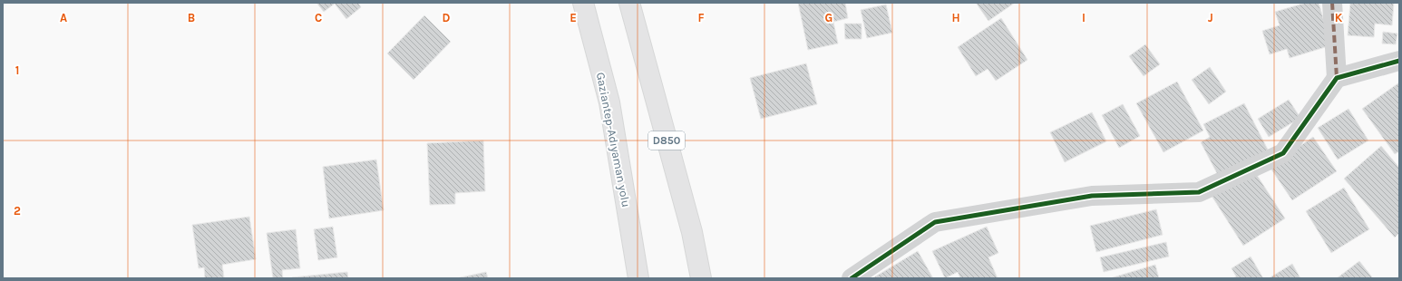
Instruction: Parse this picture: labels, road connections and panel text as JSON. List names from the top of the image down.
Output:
{
  "streets": {
    "highway": ["Gaziantep-Adıyaman yolu", "D850"]
  },
  "grid": {
    "columns": [
      "A",
      "B",
      "C",
      "D",
      "E",
      "F",
      "G",
      "H",
      "I",
      "J",
      "K"
    ],
    "rows": ["1", "2"]
  }
}
